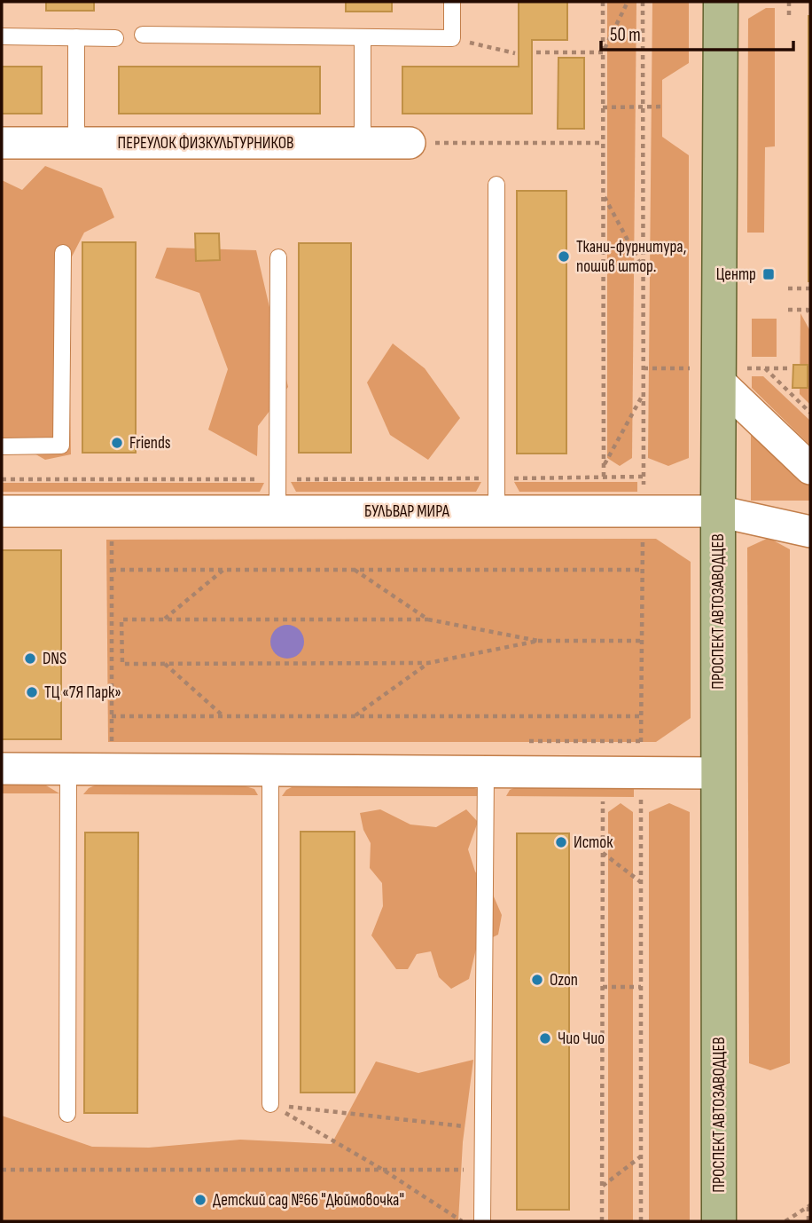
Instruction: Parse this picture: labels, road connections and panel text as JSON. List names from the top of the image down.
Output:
{
  "streets": {
    "main road": ["ПРОСПЕКТ АВТОЗАВОДЦЕВ"],
    "street": ["ПЕРЕУЛОК ФИЗКУЛЬТУРНИКОВ", "БУЛЬВАР МИРА"]
  },
  "crossings": [
    ["БУЛЬВАР МИРА", "ПРОСПЕКТ АВТОЗАВОДЦЕВ"]
  ],
  "places": {
    "other": [
      "Ткани-фурнитура, пошив штор.",
      "Friends",
      "DNS",
      "ТЦ «7Я Парк»",
      "Исток",
      "Ozon",
      "Чио Чио",
      "Детский сад №66 \"Дюймовочка\""
    ],
    "transit": ["Центр"]
  },
  "scale_bar": "50 m"
}
